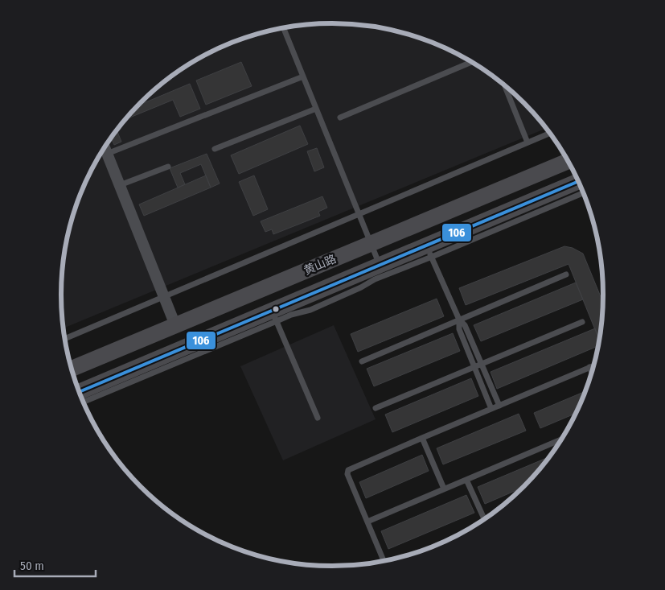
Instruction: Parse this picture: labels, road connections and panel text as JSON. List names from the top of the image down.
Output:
{
  "streets": {
    "main road": ["黄山路"]
  },
  "lines": ["transit line 106"],
  "scale_bar": "50 m"
}
